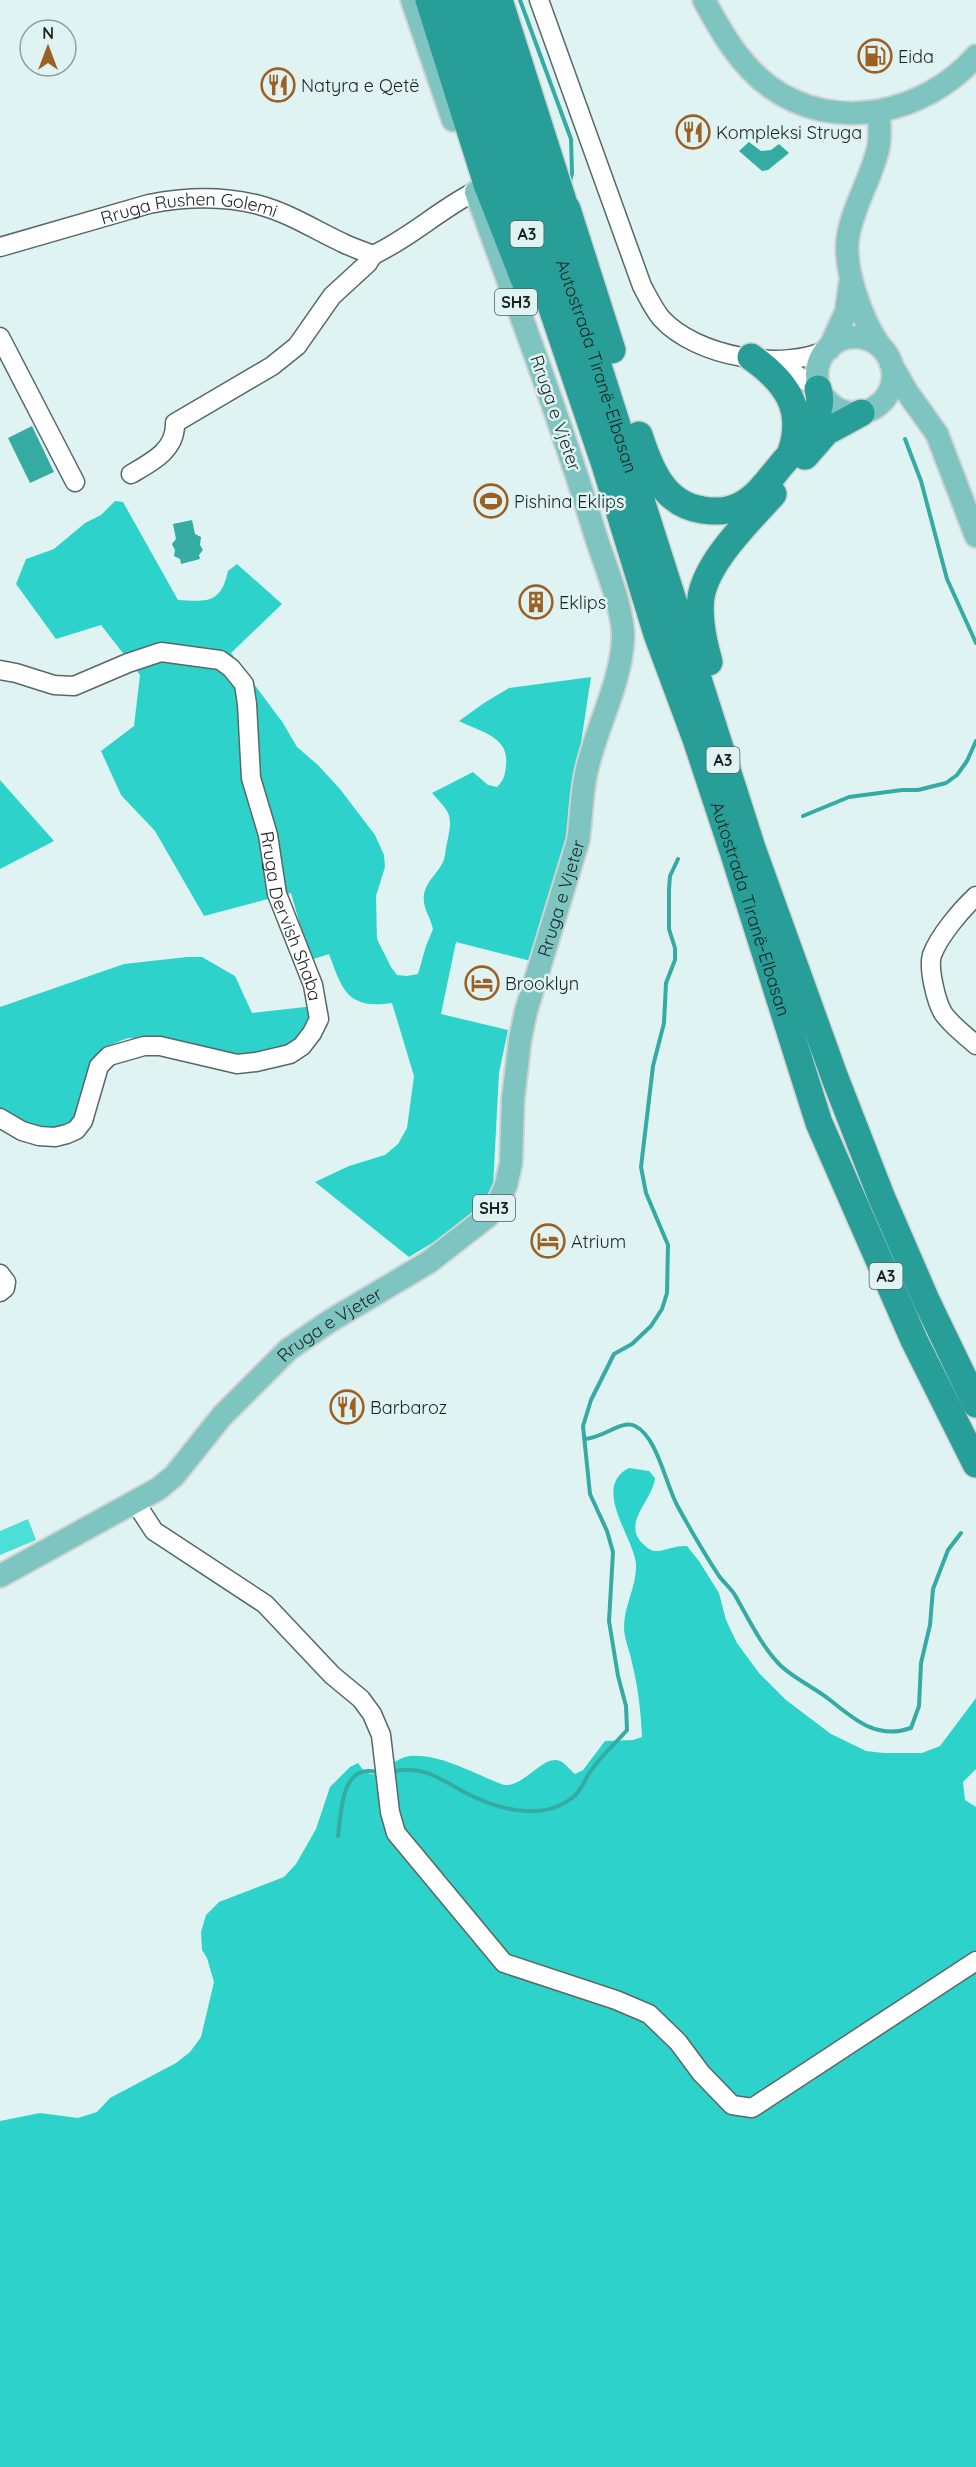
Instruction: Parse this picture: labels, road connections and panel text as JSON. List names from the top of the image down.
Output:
{
  "streets": {
    "highway": ["A3", "Autostrada Tiranë-Elbasan"],
    "main road": ["SH3", "Rruga e Vjeter"],
    "street": ["Rruga Rushen Golemi", "Rruga Dervish Shaba"]
  },
  "places": {
    "fuel station": ["Eida"],
    "restaurant": ["Natyra e Qetë", "Kompleksi Struga", "Barbaroz"],
    "sports": ["Pishina Eklips"],
    "building": ["Eklips"],
    "hotel": ["Brooklyn", "Atrium"]
  },
  "north": "top"
}
